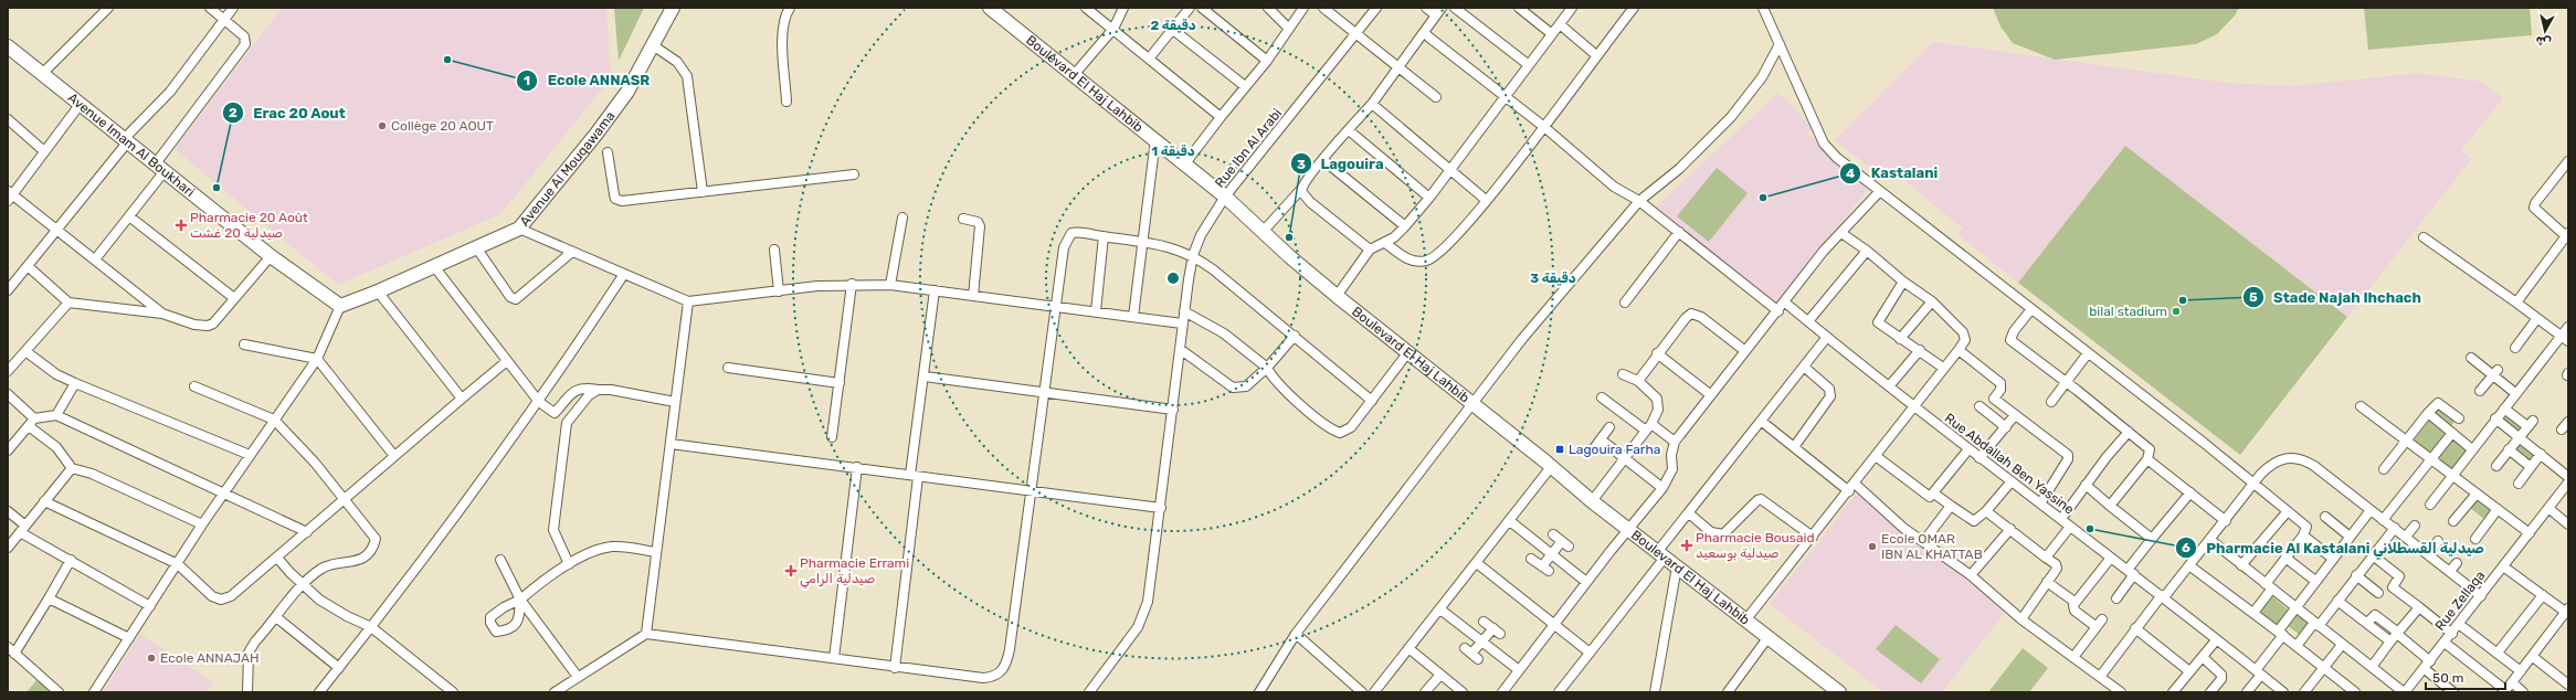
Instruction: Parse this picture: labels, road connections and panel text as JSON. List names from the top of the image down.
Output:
{
  "streets": {
    "street": [
      "Boulevard El Haj Lahbib",
      "Avenue Imam Al Boukhari",
      "Rue Ibn Al Arabi",
      "Avenue Al Mouqawama",
      "Rue Abdallah Ben Yassine",
      "Rue Zellaqa"
    ]
  },
  "crossings": [
    ["Boulevard El Haj Lahbib", "Rue Ibn Al Arabi"],
    ["Avenue Imam Al Boukhari", "Avenue Al Mouqawama"]
  ],
  "places": {
    "other": [
      "Ecole ANNASR",
      "Collège 20 AOUT",
      "Erac 20 Aout",
      "Kastalani",
      "Lagouira",
      "Stade Najah Ihchach",
      "bilal stadium",
      "Pharmacie Al Kastalani صيدلية القسطلاني",
      "Ecole OMAR IBN AL KHATTAB",
      "Ecole ANNAJAH"
    ],
    "health": ["Pharmacie 20 Août صيدلية 20 غشت", "Pharmacie Bousaid صيدلية بوسعيد", "Pharmacie Errami صيدلية الرامي"],
    "transit": ["Lagouira Farha"]
  },
  "scale_bar": "50 m",
  "north": "bottom",
  "rings": ["2 دقيقة", "1 دقيقة", "3 دقيقة"]
}
